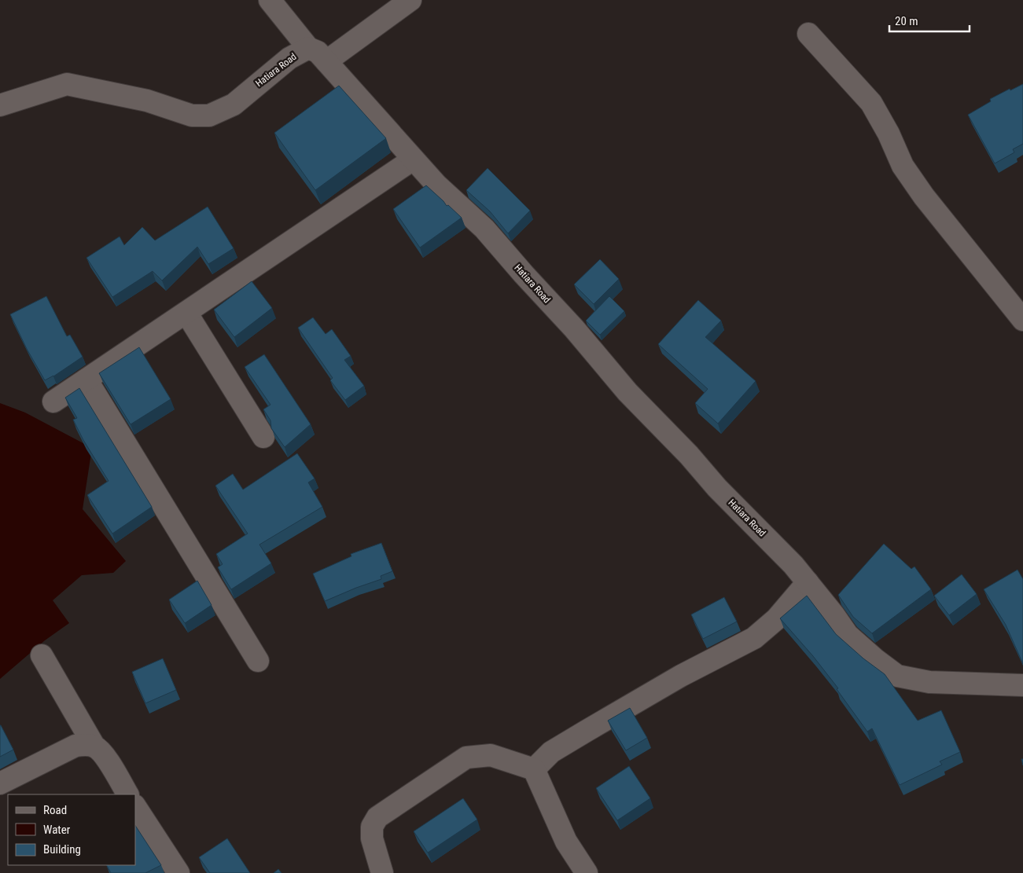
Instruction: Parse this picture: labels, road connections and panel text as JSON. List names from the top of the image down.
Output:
{
  "streets": {
    "street": ["Hatiara Road"]
  },
  "legend": ["Road", "Water", "Building"],
  "scale_bar": "20 m"
}
